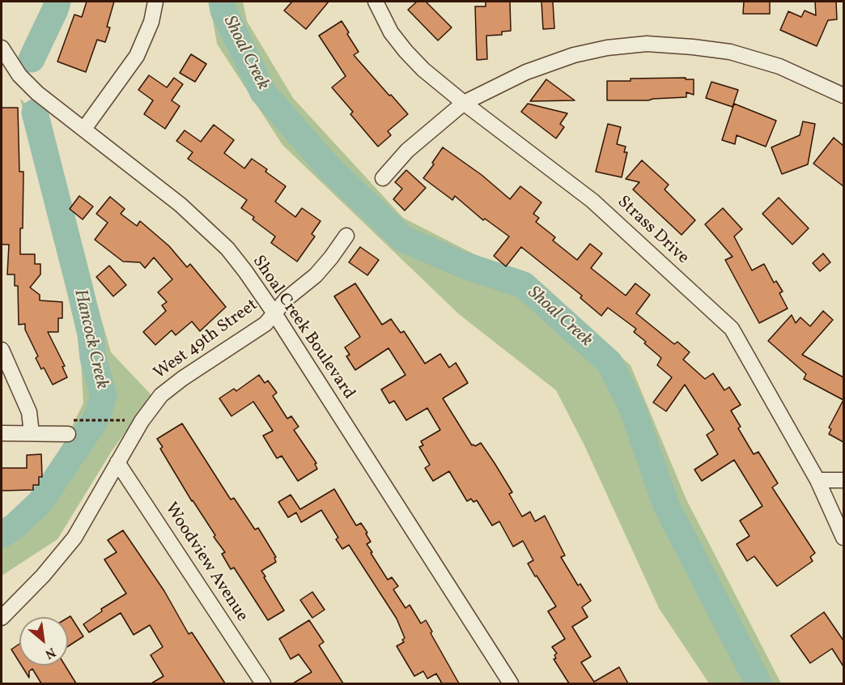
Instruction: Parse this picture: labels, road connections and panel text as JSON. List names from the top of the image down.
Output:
{
  "streets": {
    "street": [
      "Strass Drive",
      "Shoal Creek Boulevard",
      "West 49th Street",
      "Woodview Avenue"
    ]
  },
  "crossings": [
    ["Shoal Creek Boulevard", "West 49th Street"],
    ["West 49th Street", "Woodview Avenue"]
  ],
  "water": ["Shoal Creek", "Hancock Creek"],
  "north": "bottom right"
}
